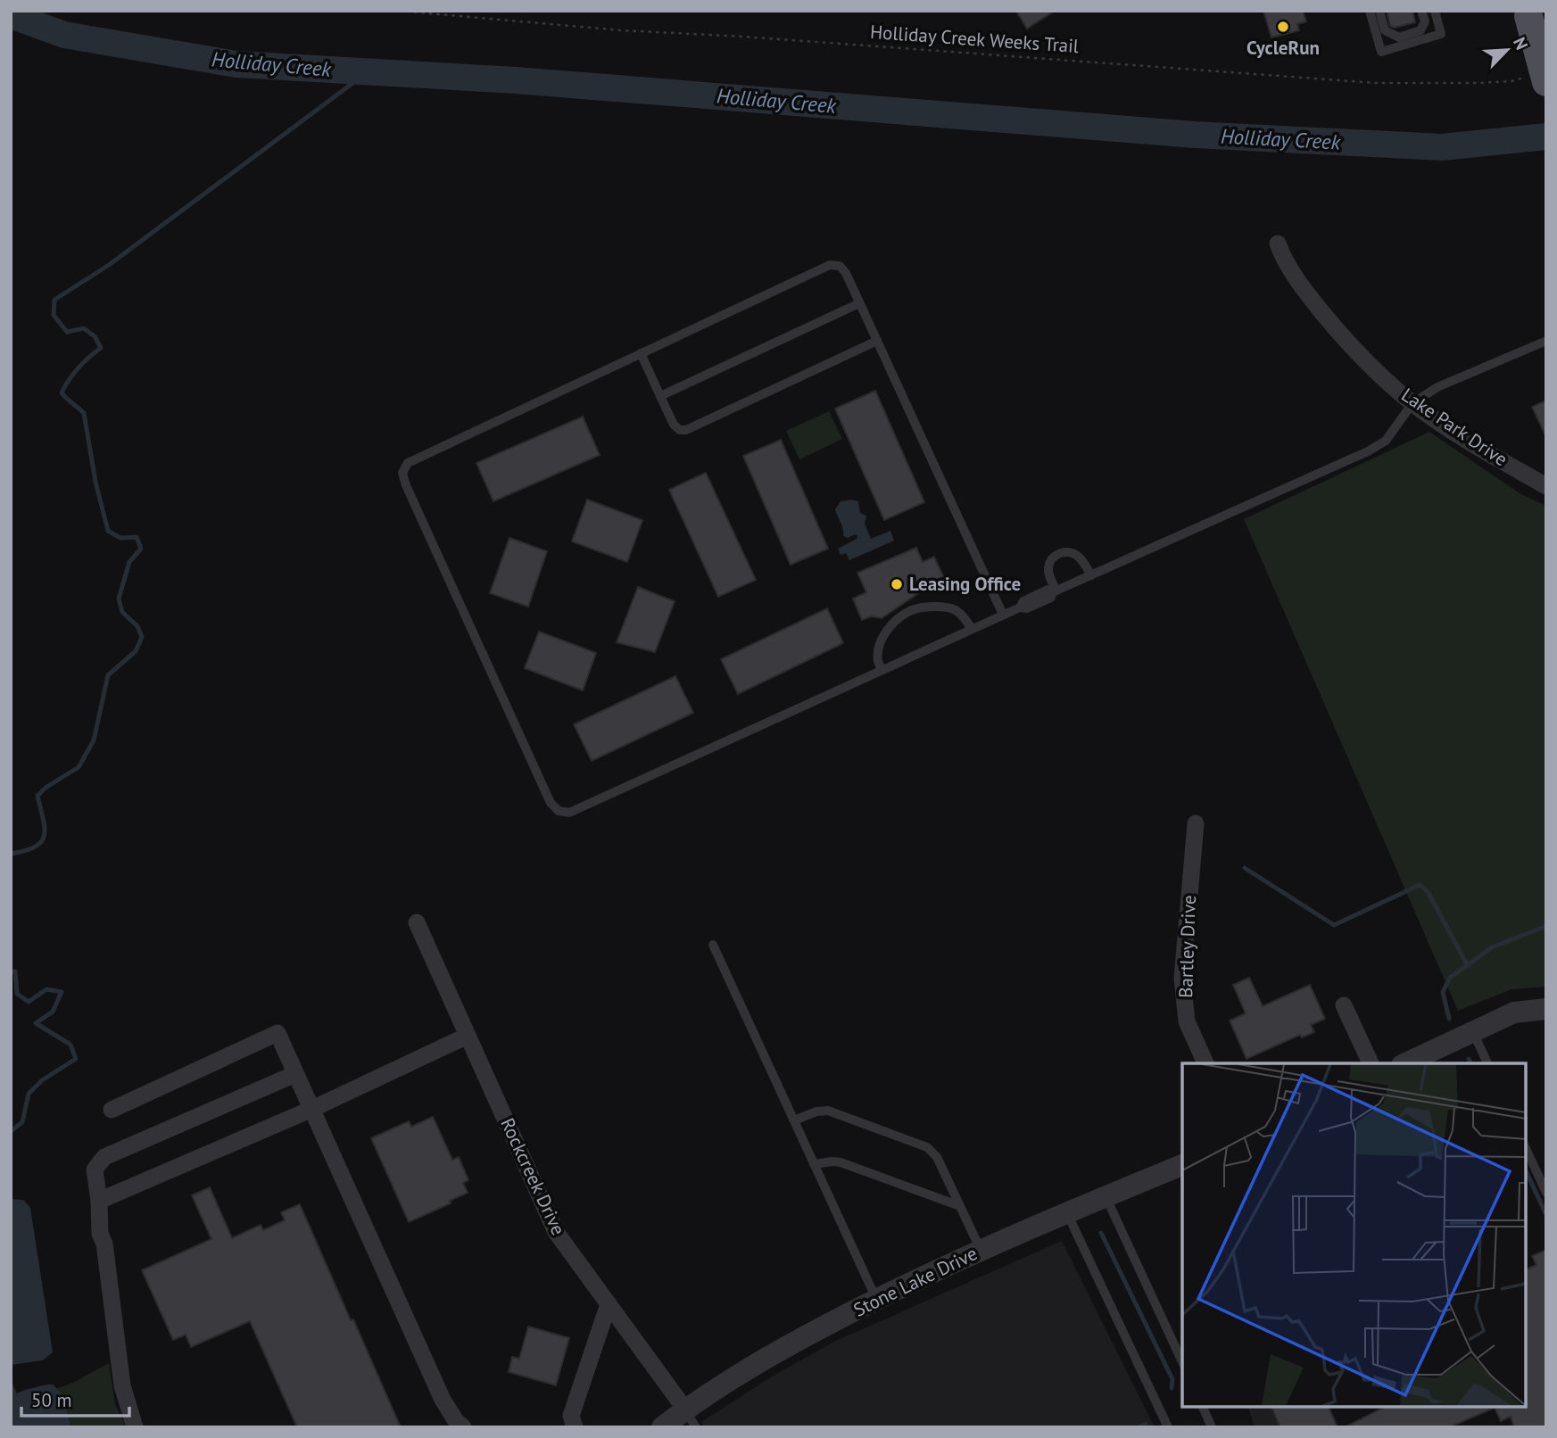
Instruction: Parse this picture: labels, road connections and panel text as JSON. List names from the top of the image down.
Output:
{
  "streets": {
    "street": [
      "Lake Park Drive",
      "Bartley Drive",
      "Rockcreek Drive",
      "Stone Lake Drive"
    ],
    "path": ["Holliday Creek Weeks Trail"]
  },
  "crossings": [
    ["Rockcreek Drive", "Stone Lake Drive"]
  ],
  "water": ["Holliday Creek"],
  "places": ["CycleRun", "Leasing Office"],
  "scale_bar": "50 m",
  "north": "top right"
}
